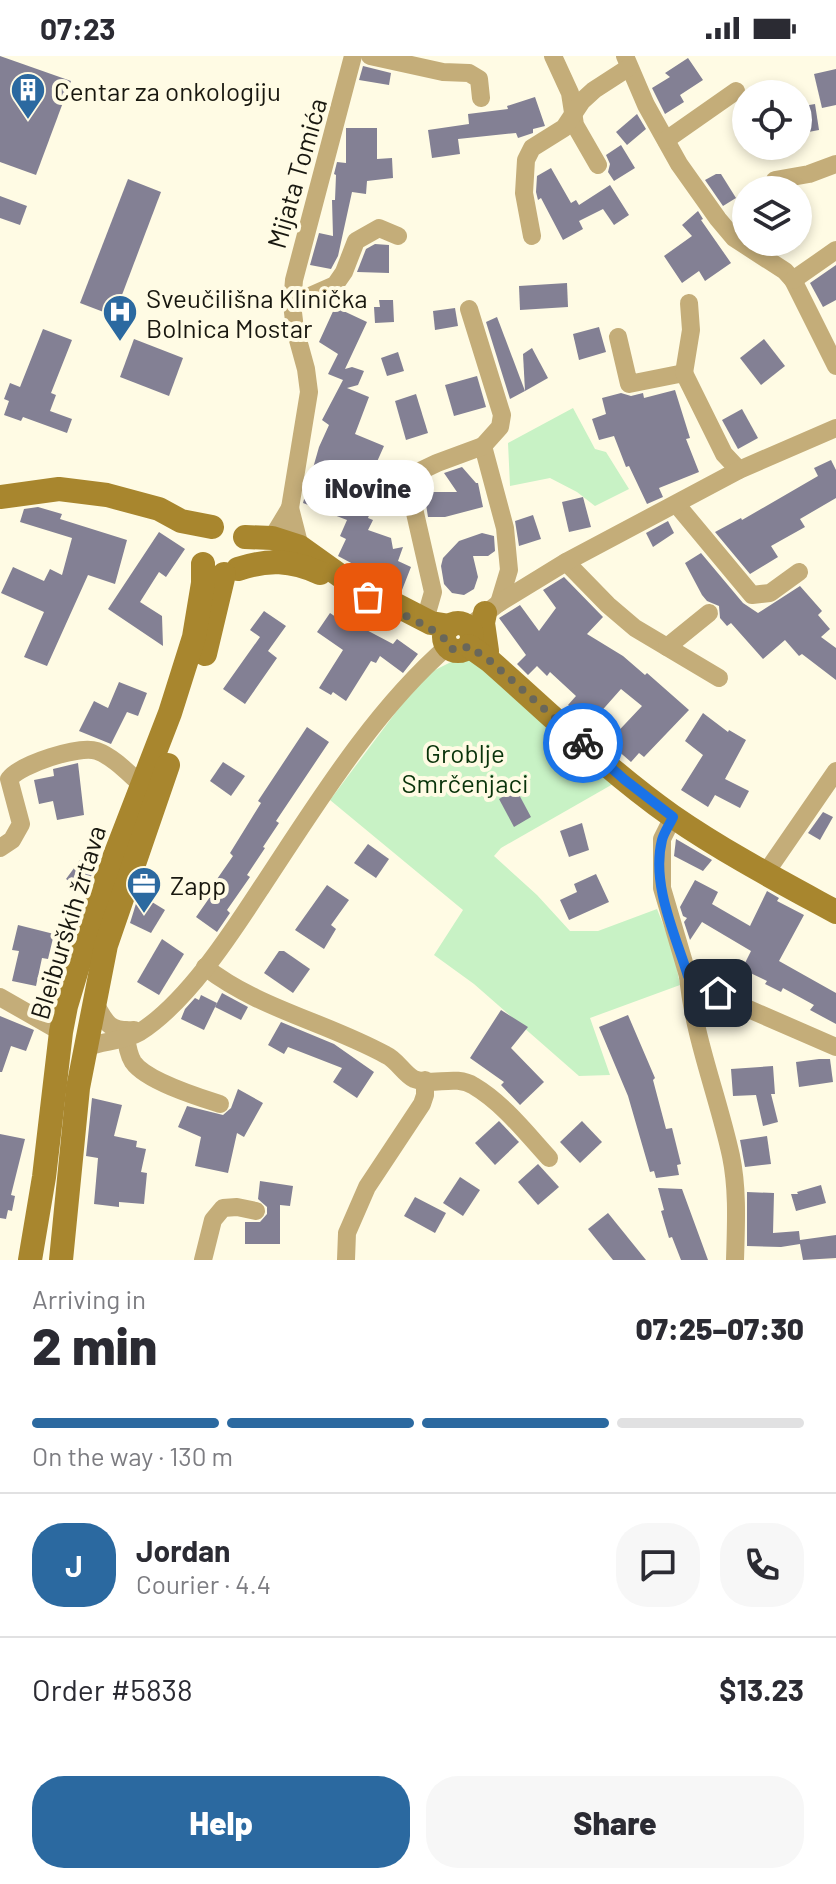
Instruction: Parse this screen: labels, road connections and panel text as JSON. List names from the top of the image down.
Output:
{
  "streets": {
    "street": ["Mijata Tomića", "Bleiburških žrtava"]
  },
  "parks": ["Groblje Smrčenjaci"],
  "places": {
    "building": ["Centar za onkologiju"],
    "hospital": ["Sveučilišna Klinička Bolnica Mostar"],
    "other": ["iNovine"],
    "office": ["Zapp"]
  },
  "page": {
    "status": "07:23",
    "bubble": "iNovine",
    "heading": ["2 min", "Arriving in", "07:25–07:30"],
    "panel": [
      "Jordan",
      "Courier · 4.4",
      "Order #5838",
      "$13.23"
    ],
    "bar": "On the way · 130 m",
    "round": "J",
    "buttons": ["Help", "Share"]
  }
}
